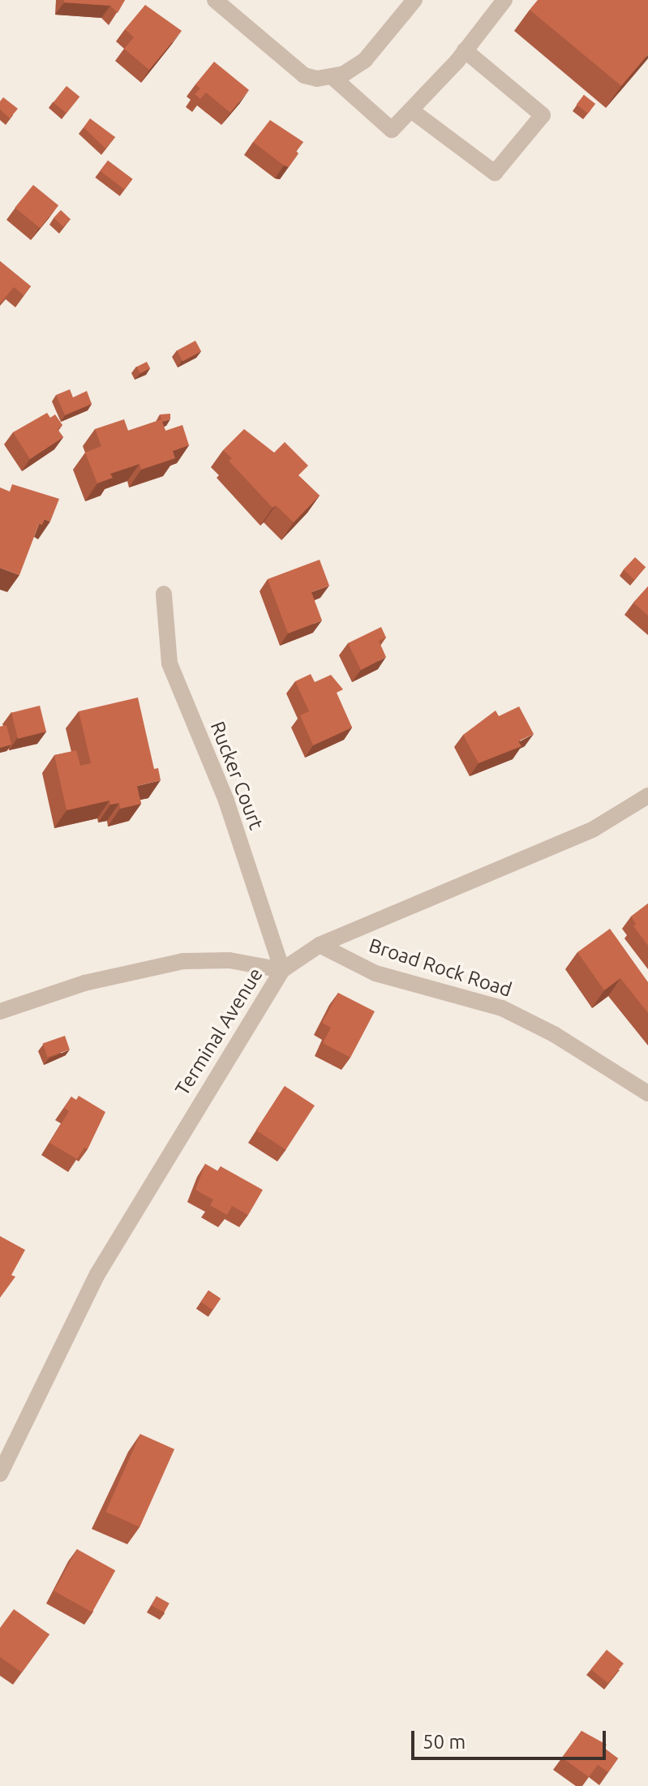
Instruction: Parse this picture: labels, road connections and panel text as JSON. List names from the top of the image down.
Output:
{
  "streets": {
    "street": ["Rucker Court", "Broad Rock Road", "Terminal Avenue"]
  },
  "crossings": [
    ["Rucker Court", "Terminal Avenue"],
    ["Broad Rock Road", "Terminal Avenue"]
  ],
  "scale_bar": "50 m"
}
